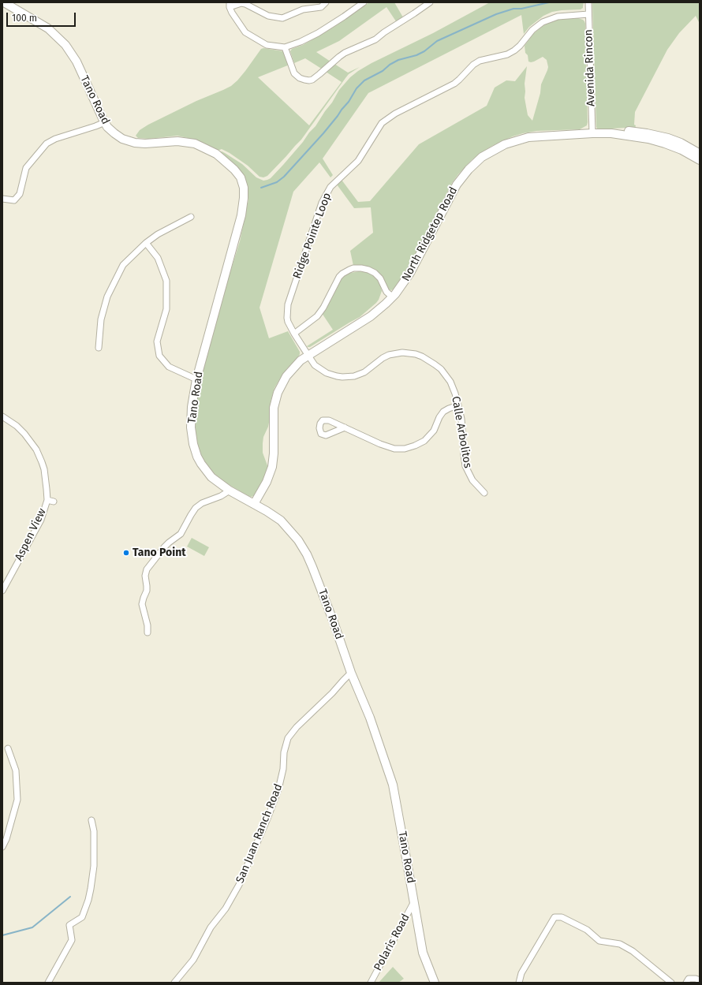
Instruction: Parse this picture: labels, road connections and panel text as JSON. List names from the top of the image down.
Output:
{
  "streets": {
    "street": [
      "Avenida Rincon",
      "Tano Road",
      "North Ridgetop Road",
      "Ridge Pointe Loop",
      "Calle Arbolitos",
      "Aspen View",
      "San Juan Ranch Road",
      "Polaris Road"
    ]
  },
  "crossings": [
    ["Avenida Rincon", "North Ridgetop Road"],
    ["Avenida Rincon", "Ridge Pointe Loop"],
    ["Tano Road", "North Ridgetop Road"],
    ["Tano Road", "San Juan Ranch Road"],
    ["Tano Road", "Polaris Road"],
    ["North Ridgetop Road", "Ridge Pointe Loop"],
    ["North Ridgetop Road", "Calle Arbolitos"],
    ["Ridge Pointe Loop", "Calle Arbolitos"]
  ],
  "places": ["Tano Point"],
  "scale_bar": "100 m"
}
